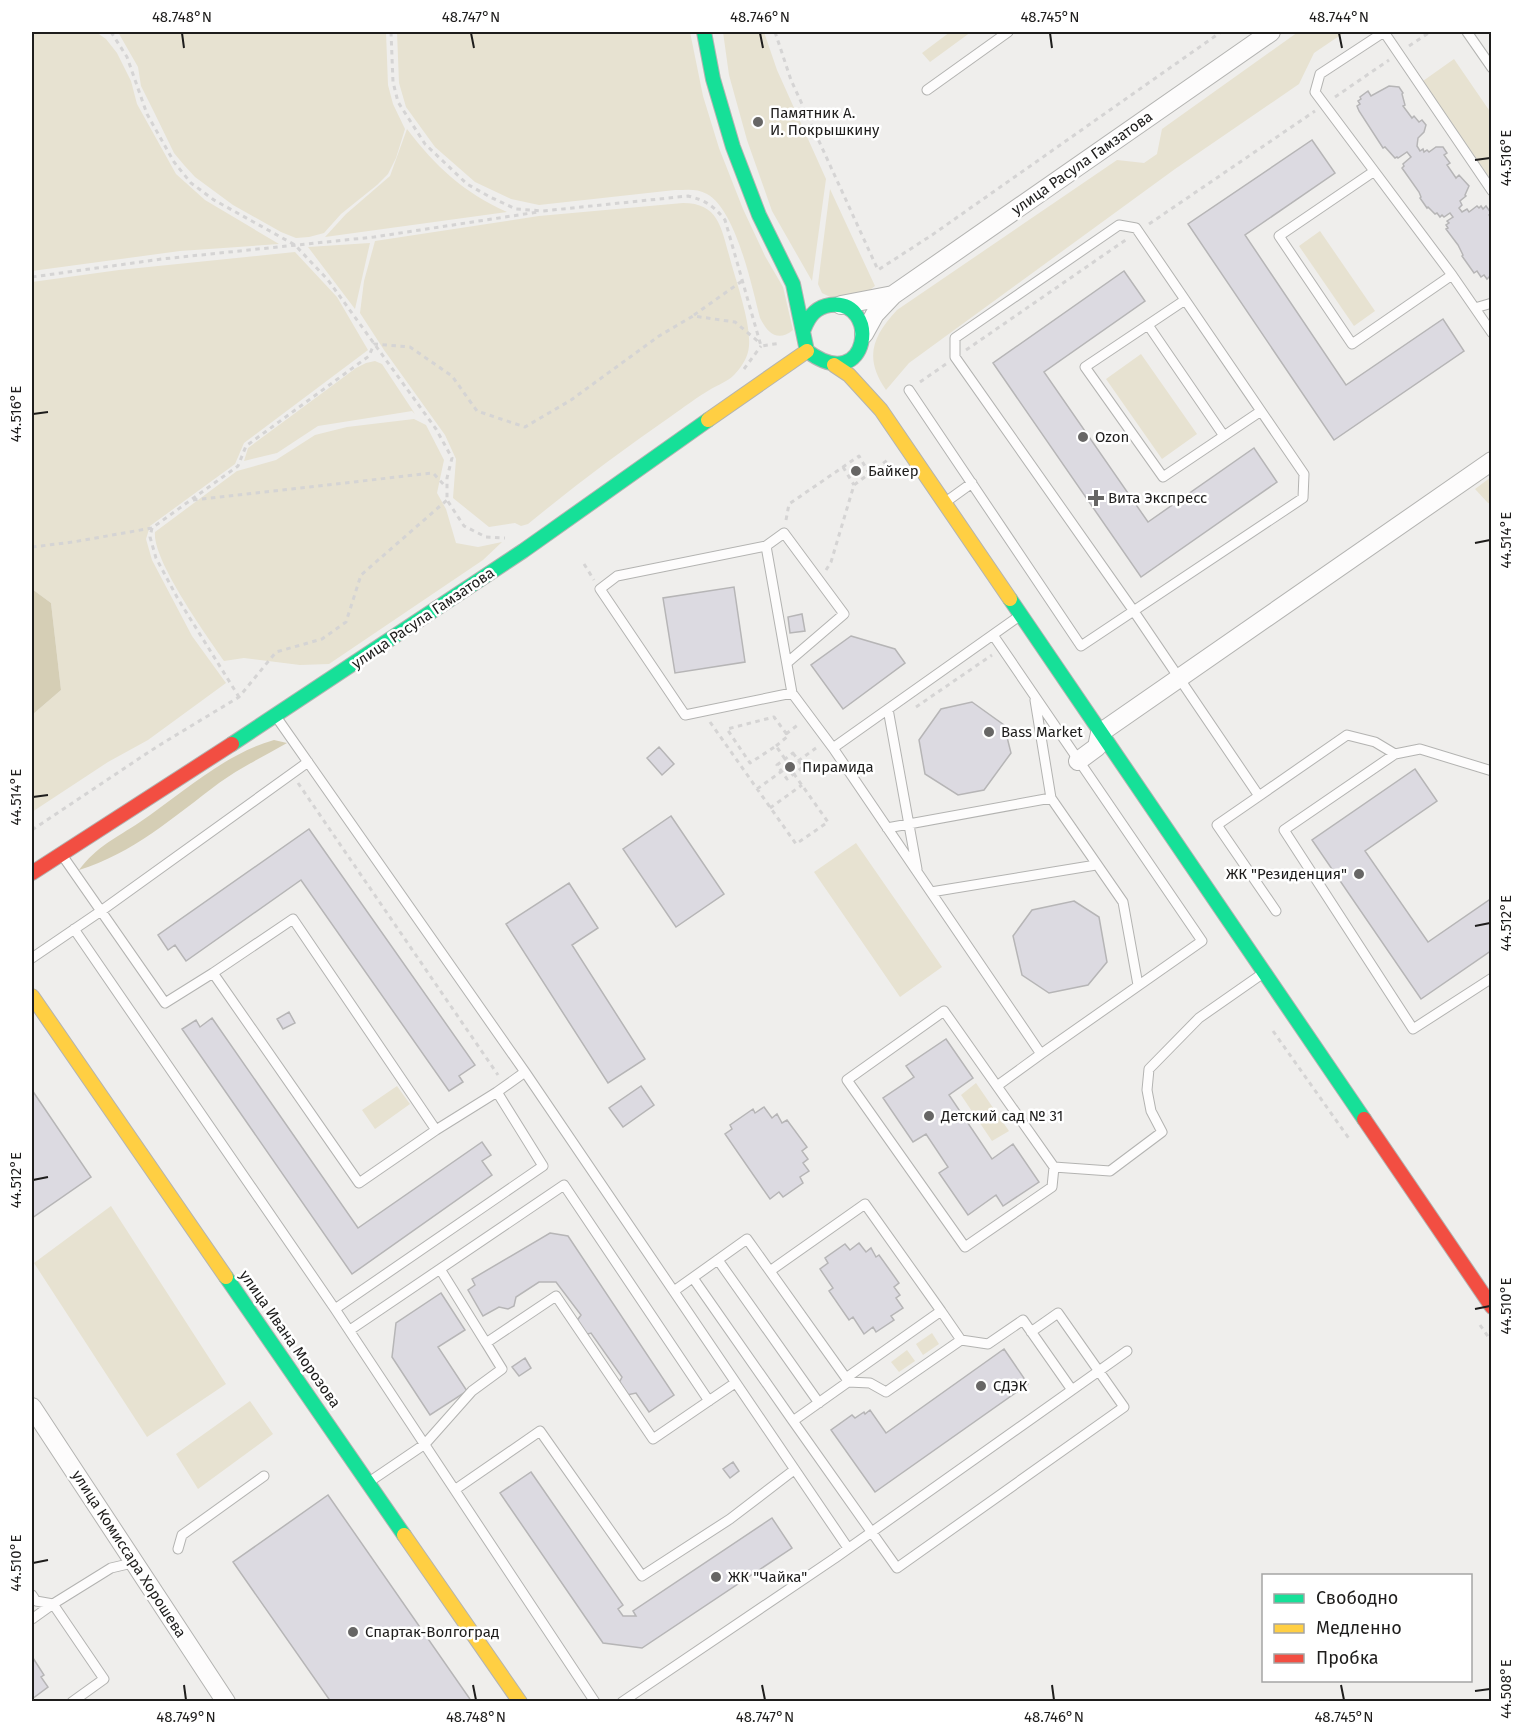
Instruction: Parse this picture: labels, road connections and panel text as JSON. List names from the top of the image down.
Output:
{
  "streets": {
    "street": ["улица Расула Гамзатова", "улица Ивана Морозова", "улица Комиссара Хорошева"]
  },
  "places": {
    "other": [
      "Памятник А. И. Покрышкину",
      "Ozon",
      "Байкер",
      "Bass Market",
      "Пирамида",
      "ЖК \"Резиденция\"",
      "Детский сад № 31",
      "СДЭК",
      "ЖК \"Чайка\"",
      "Спартак-Волгоград"
    ],
    "health": ["Вита Экспресс"]
  },
  "legend": ["Свободно", "Медленно", "Пробка"],
  "coordinates": [
    "48.748°N",
    "48.747°N",
    "48.746°N",
    "48.745°N",
    "48.744°N",
    "44.516°E",
    "44.514°E",
    "44.512°E",
    "44.510°E",
    "44.508°E",
    "48.749°N"
  ]
}
